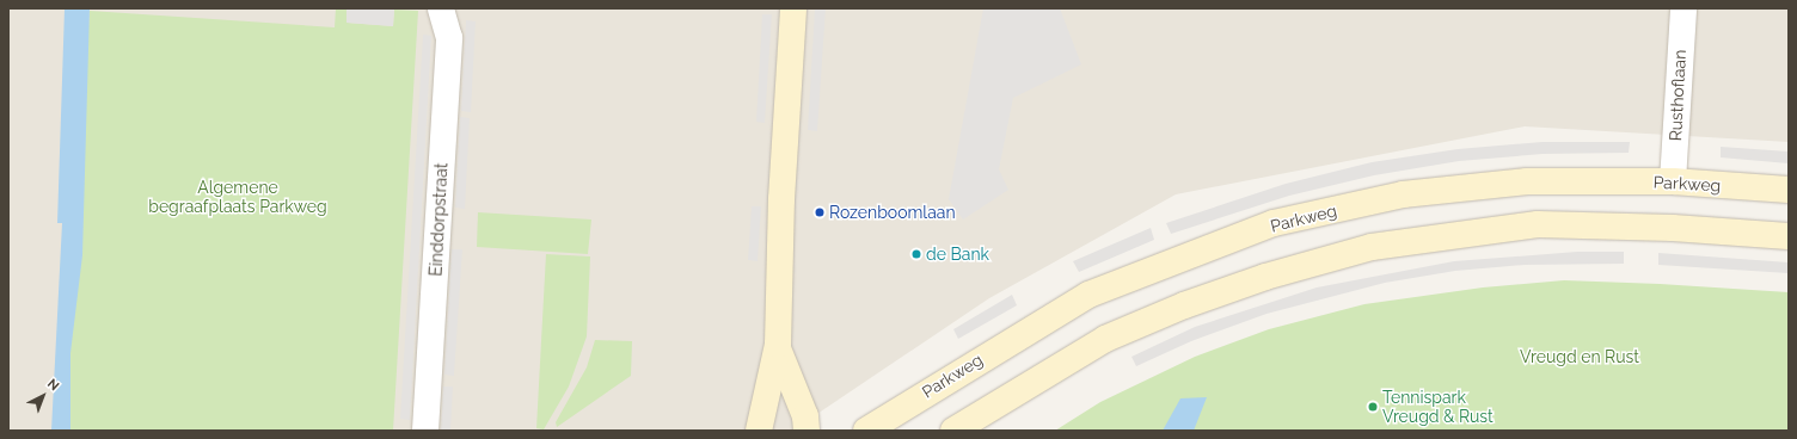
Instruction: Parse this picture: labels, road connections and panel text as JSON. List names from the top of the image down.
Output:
{
  "streets": {
    "street": ["Rusthoflaan", "Parkweg", "Einddorpstraat"]
  },
  "crossings": [
    ["Rusthoflaan", "Parkweg"]
  ],
  "parks": ["Algemene begraafplaats Parkweg", "Vreugd en Rust"],
  "places": ["Rozenboomlaan", "de Bank", "Tennispark Vreugd & Rust"],
  "north": "top right"
}
